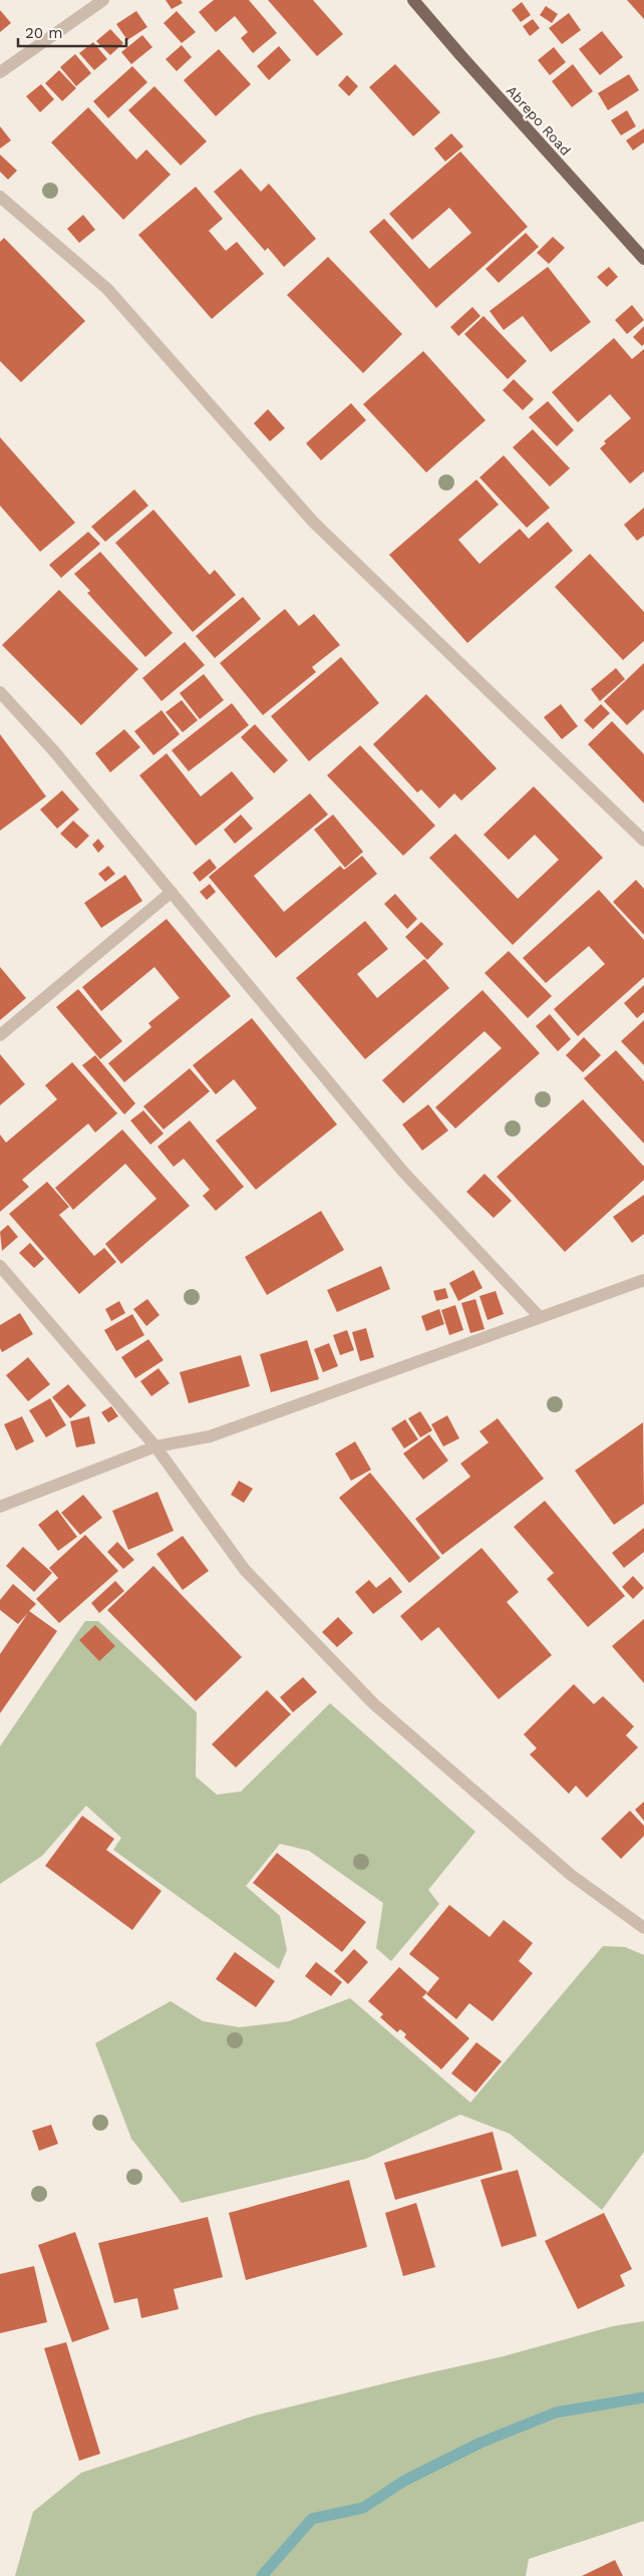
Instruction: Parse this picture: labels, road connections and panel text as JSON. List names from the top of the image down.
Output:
{
  "streets": {
    "main road": ["Abrepo Road"]
  },
  "scale_bar": "20 m"
}
